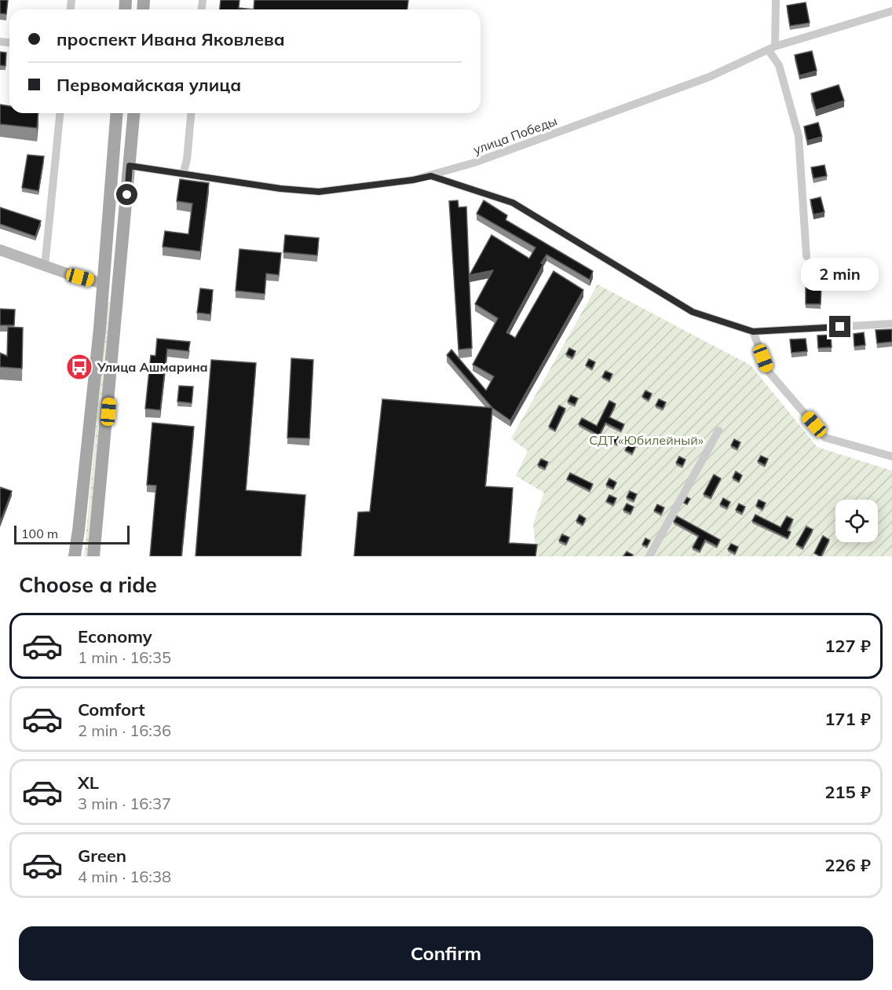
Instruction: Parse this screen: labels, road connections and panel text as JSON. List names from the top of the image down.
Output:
{
  "streets": {
    "street": ["улица Победы"]
  },
  "parks": ["СДТ «Юбилейный»"],
  "places": {
    "bus stop": ["Улица Ашмарина"]
  },
  "scale_bar": "100 m",
  "page": {
    "banner": ["проспект Ивана Яковлева", "Первомайская улица"],
    "bubble": "2 min",
    "scale": "100 m",
    "heading": "Choose a ride",
    "list": [
      {
        "name": "Economy",
        "note": "1 min · 16:35",
        "value": "127 ₽"
      },
      {
        "name": "Comfort",
        "note": "2 min · 16:36",
        "value": "171 ₽"
      },
      {
        "name": "XL",
        "note": "3 min · 16:37",
        "value": "215 ₽"
      },
      {
        "name": "Green",
        "note": "4 min · 16:38",
        "value": "226 ₽"
      }
    ],
    "buttons": "Confirm"
  }
}
